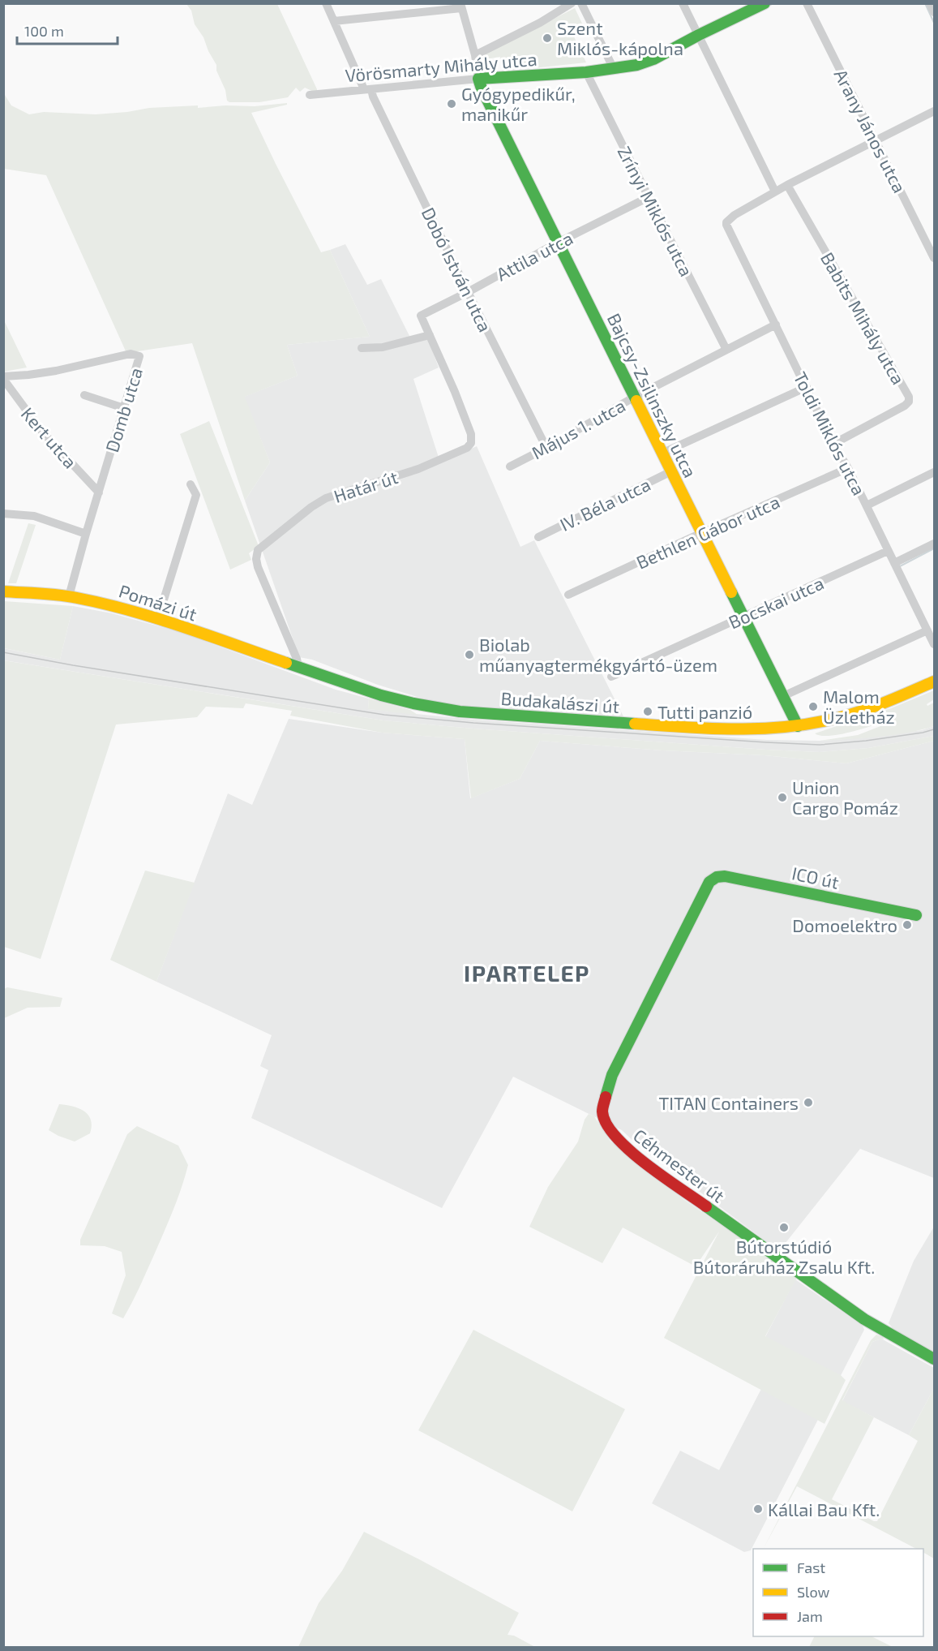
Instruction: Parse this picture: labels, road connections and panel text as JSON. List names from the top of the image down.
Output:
{
  "streets": {
    "street": [
      "Vörösmarty Mihály utca",
      "Arany János utca",
      "Zrínyi Miklós utca",
      "Attila utca",
      "Dobó István utca",
      "Babits Mihály utca",
      "Bajcsy-Zsilinszky utca",
      "Domb utca",
      "Május 1. utca",
      "Toldi Miklós utca",
      "Kert utca",
      "Határ út",
      "IV. Béla utca",
      "Bethlen Gábor utca",
      "Pomázi út",
      "Bocskai utca",
      "Budakalászi út",
      "ICO út",
      "Céhmester út"
    ]
  },
  "crossings": [
    ["Vörösmarty Mihály utca", "Zrínyi Miklós utca"],
    ["Vörösmarty Mihály utca", "Dobó István utca"],
    ["Vörösmarty Mihály utca", "Bajcsy-Zsilinszky utca"],
    ["Zrínyi Miklós utca", "Attila utca"],
    ["Zrínyi Miklós utca", "Május 1. utca"],
    ["Attila utca", "Dobó István utca"],
    ["Attila utca", "Bajcsy-Zsilinszky utca"],
    ["Attila utca", "Határ út"],
    ["Dobó István utca", "Május 1. utca"],
    ["Babits Mihály utca", "Toldi Miklós utca"],
    ["Bajcsy-Zsilinszky utca", "Május 1. utca"],
    ["Bajcsy-Zsilinszky utca", "IV. Béla utca"],
    ["Bajcsy-Zsilinszky utca", "Bethlen Gábor utca"],
    ["Bajcsy-Zsilinszky utca", "Bocskai utca"],
    ["Bajcsy-Zsilinszky utca", "Budakalászi út"],
    ["Domb utca", "Kert utca"],
    ["Domb utca", "Pomázi út"],
    ["Május 1. utca", "Toldi Miklós utca"],
    ["Toldi Miklós utca", "IV. Béla utca"],
    ["Toldi Miklós utca", "Bethlen Gábor utca"],
    ["Toldi Miklós utca", "Bocskai utca"],
    ["Határ út", "Pomázi út"],
    ["Határ út", "Budakalászi út"],
    ["Pomázi út", "Budakalászi út"],
    ["ICO út", "Céhmester út"]
  ],
  "districts": ["IPARTELEP"],
  "places": [
    "Szent Miklós-kápolna",
    "Gyógypedikűr, manikűr",
    "Biolab műanyagtermékgyártó-üzem",
    "Malom Üzletház",
    "Tutti panzió",
    "Union Cargo Pomáz",
    "Domoelektro",
    "TITAN Containers",
    "Bútorstúdió Bútoráruház Zsalu Kft.",
    "Kállai Bau Kft."
  ],
  "legend": ["Fast", "Slow", "Jam"],
  "scale_bar": "100 m"
}
